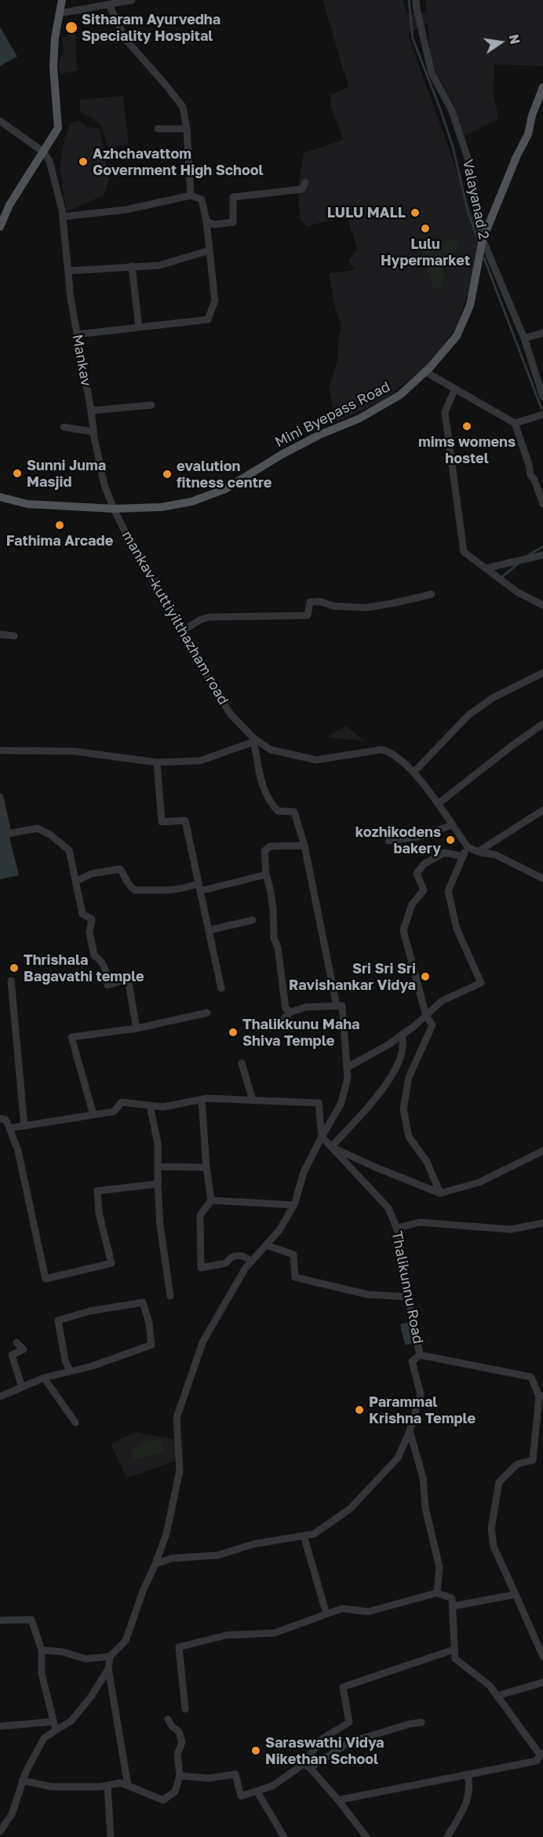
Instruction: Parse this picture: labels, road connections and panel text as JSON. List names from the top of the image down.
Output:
{
  "streets": {
    "main road": ["Mini Byepass Road"],
    "street": [
      "Valayanad 2",
      "Mankav",
      "mankav-kuttiyilthazham road",
      "Thalikunnu Road"
    ]
  },
  "crossings": [
    ["Valayanad 2", "Mini Byepass Road"],
    ["Mankav", "Mini Byepass Road"],
    ["Mankav", "mankav-kuttiyilthazham road"],
    ["Mini Byepass Road", "mankav-kuttiyilthazham road"]
  ],
  "places": [
    "Sitharam Ayurvedha Speciality Hospital",
    "Azhchavattom Government High School",
    "LULU MALL",
    "Lulu Hypermarket",
    "mims womens hostel",
    "Sunni Juma Masjid",
    "evalution fitness centre",
    "Fathima Arcade",
    "kozhikodens bakery",
    "Thrishala Bagavathi temple",
    "Sri Sri Sri Ravishankar Vidya",
    "Thalikkunu Maha Shiva Temple",
    "Parammal Krishna Temple",
    "Saraswathi Vidya Nikethan School"
  ],
  "north": "right"
}
